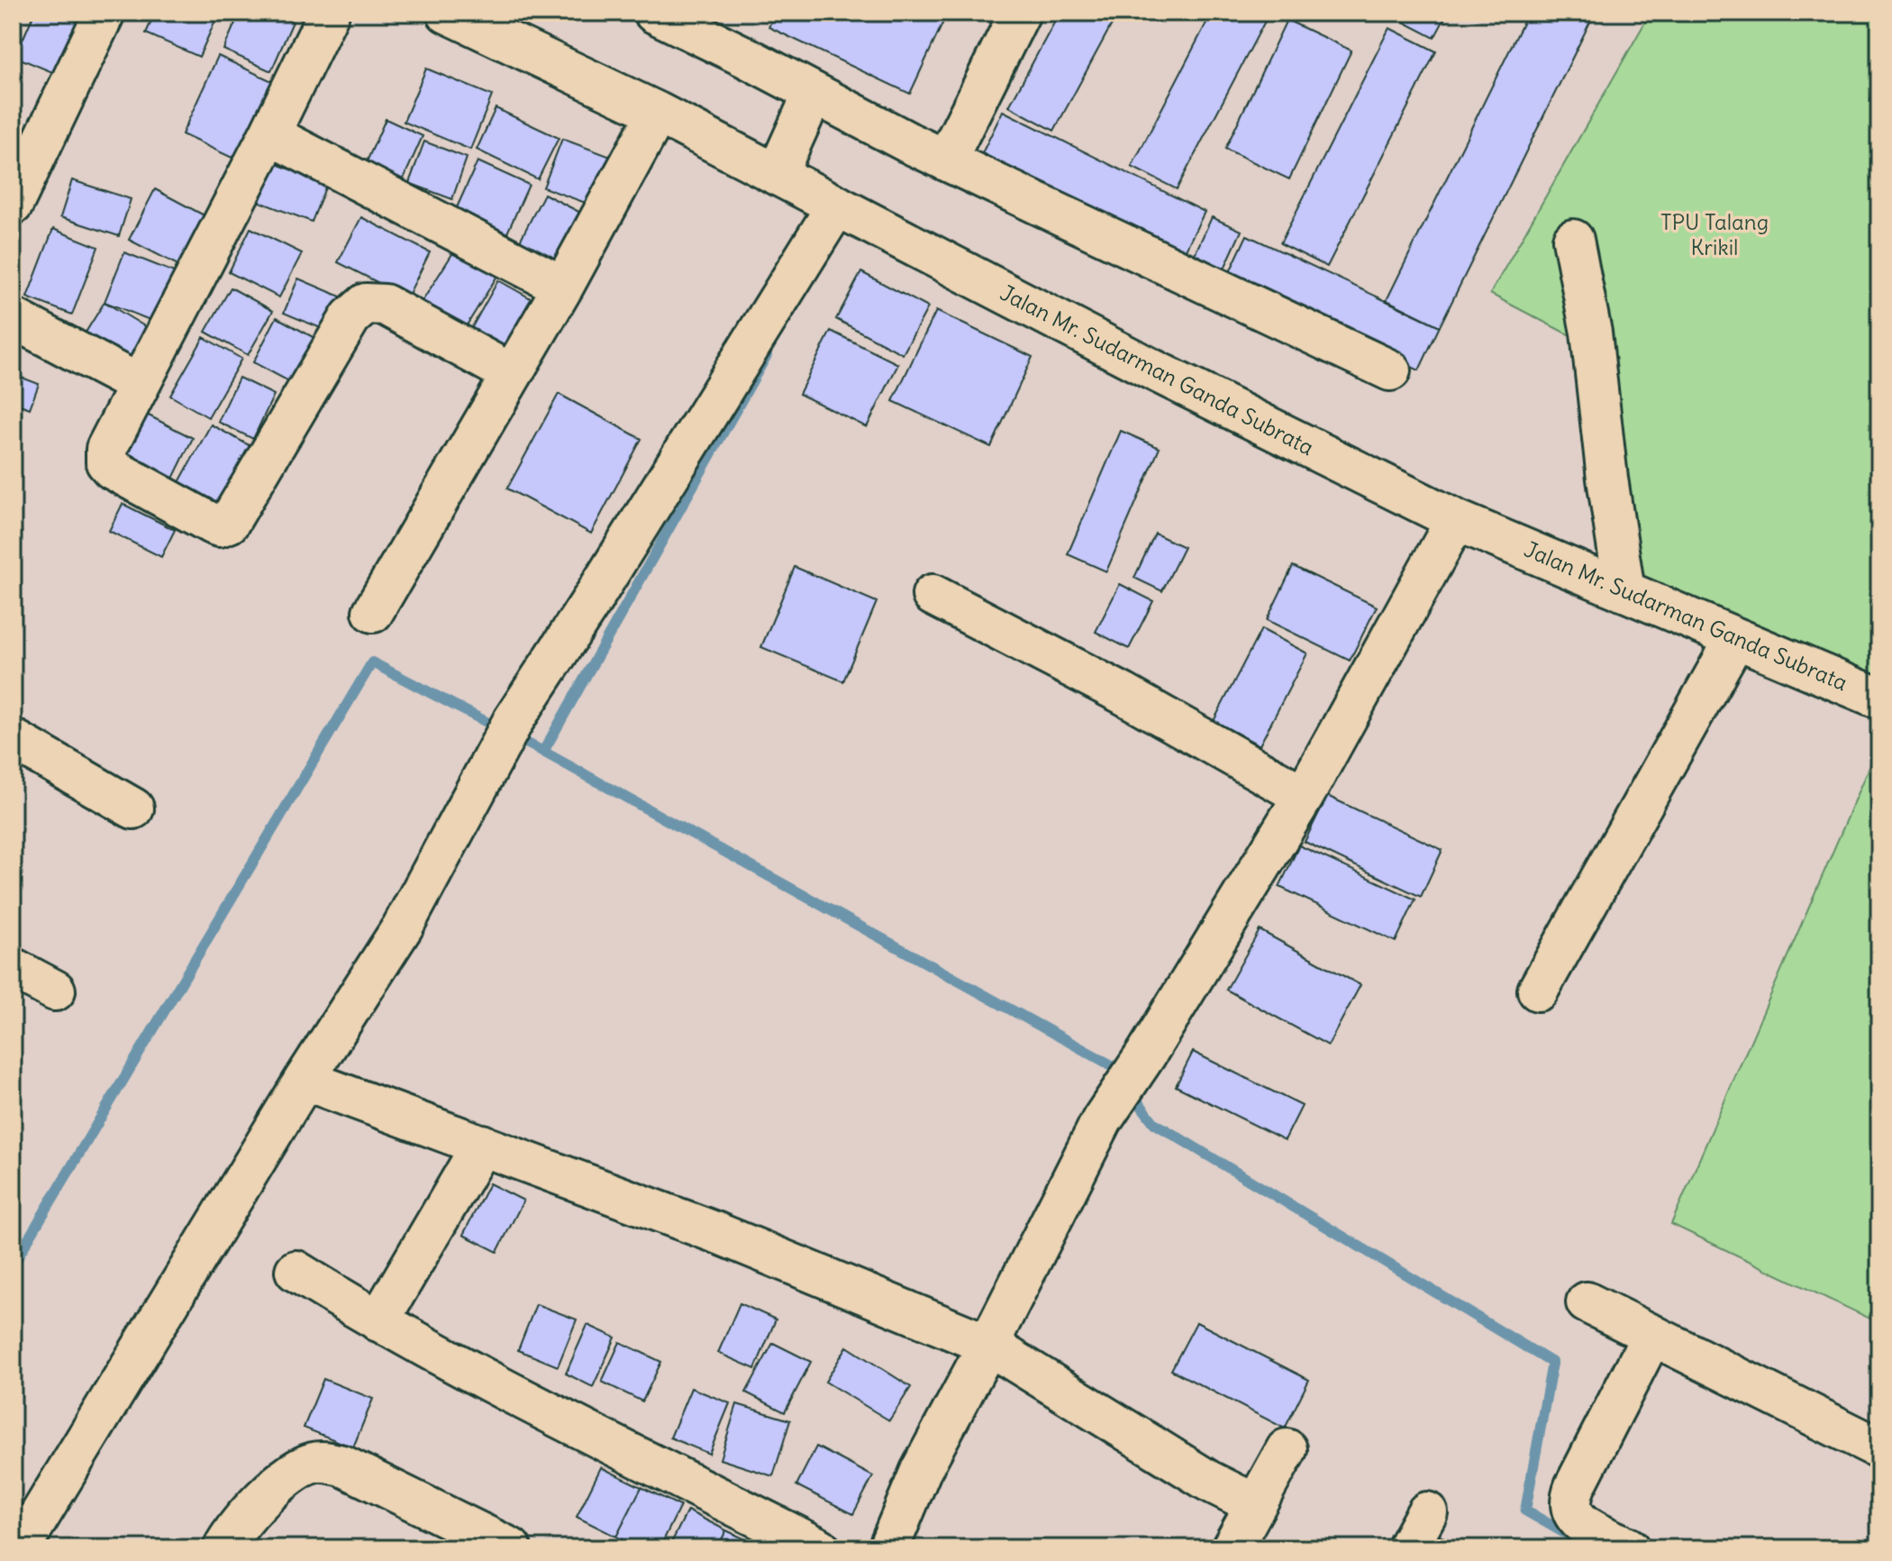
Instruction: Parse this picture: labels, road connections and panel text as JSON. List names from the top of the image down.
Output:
{
  "streets": {
    "street": ["Jalan Mr. Sudarman Ganda Subrata"]
  },
  "parks": ["TPU Talang Krikil"]
}
